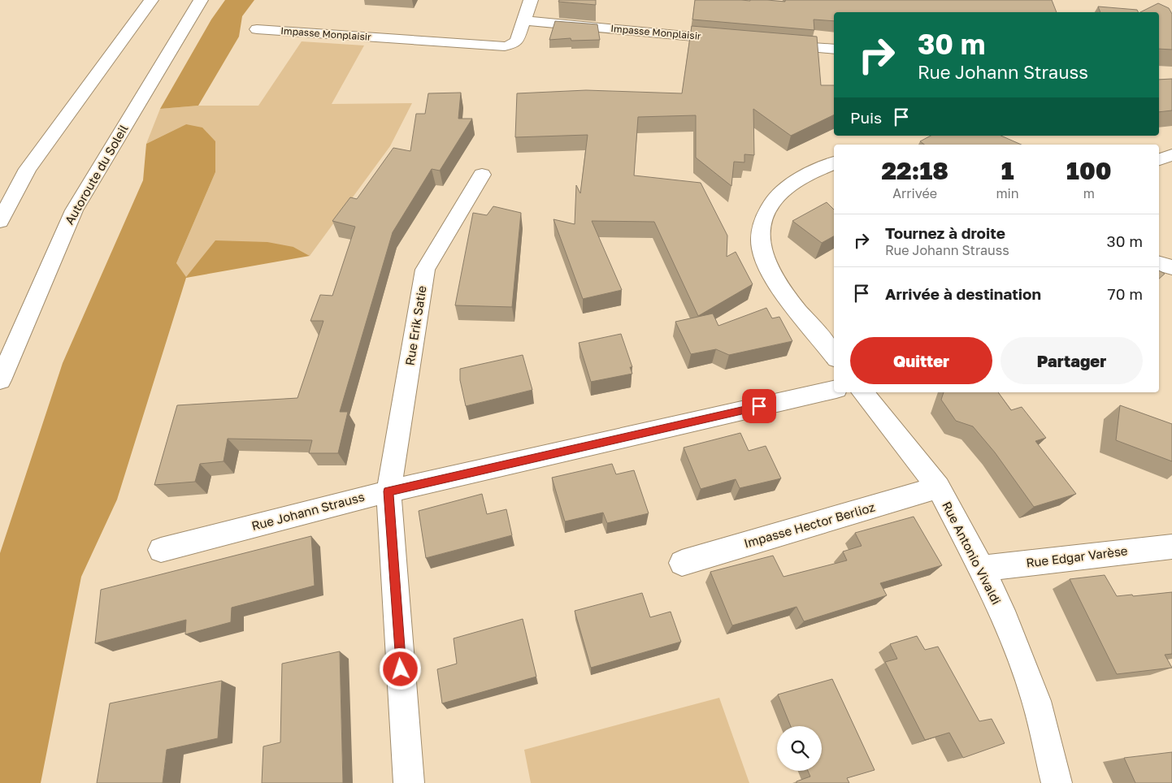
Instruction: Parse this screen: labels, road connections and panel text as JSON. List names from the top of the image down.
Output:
{
  "streets": {
    "main road": [
      "Impasse Monplaisir",
      "Autoroute du Soleil",
      "Rue Erik Satie",
      "Rue Johann Strauss",
      "Impasse Hector Berlioz",
      "Rue Antonio Vivaldi",
      "Rue Edgar Varèse"
    ]
  },
  "crossings": [
    ["Rue Erik Satie", "Rue Johann Strauss"],
    ["Impasse Hector Berlioz", "Rue Antonio Vivaldi"],
    ["Rue Antonio Vivaldi", "Rue Edgar Varèse"]
  ],
  "page": {
    "turn": ["30 m", "Rue Johann Strauss"],
    "then": "Puis",
    "eta": [
      "22:18",
      "Arrivée",
      "1",
      "min",
      "100",
      "m"
    ],
    "list": [
      {
        "name": "Tournez à droite",
        "note": "Rue Johann Strauss",
        "value": "30 m"
      },
      {
        "name": "Arrivée à destination",
        "value": "70 m"
      }
    ],
    "buttons": ["Quitter", "Partager"]
  }
}
